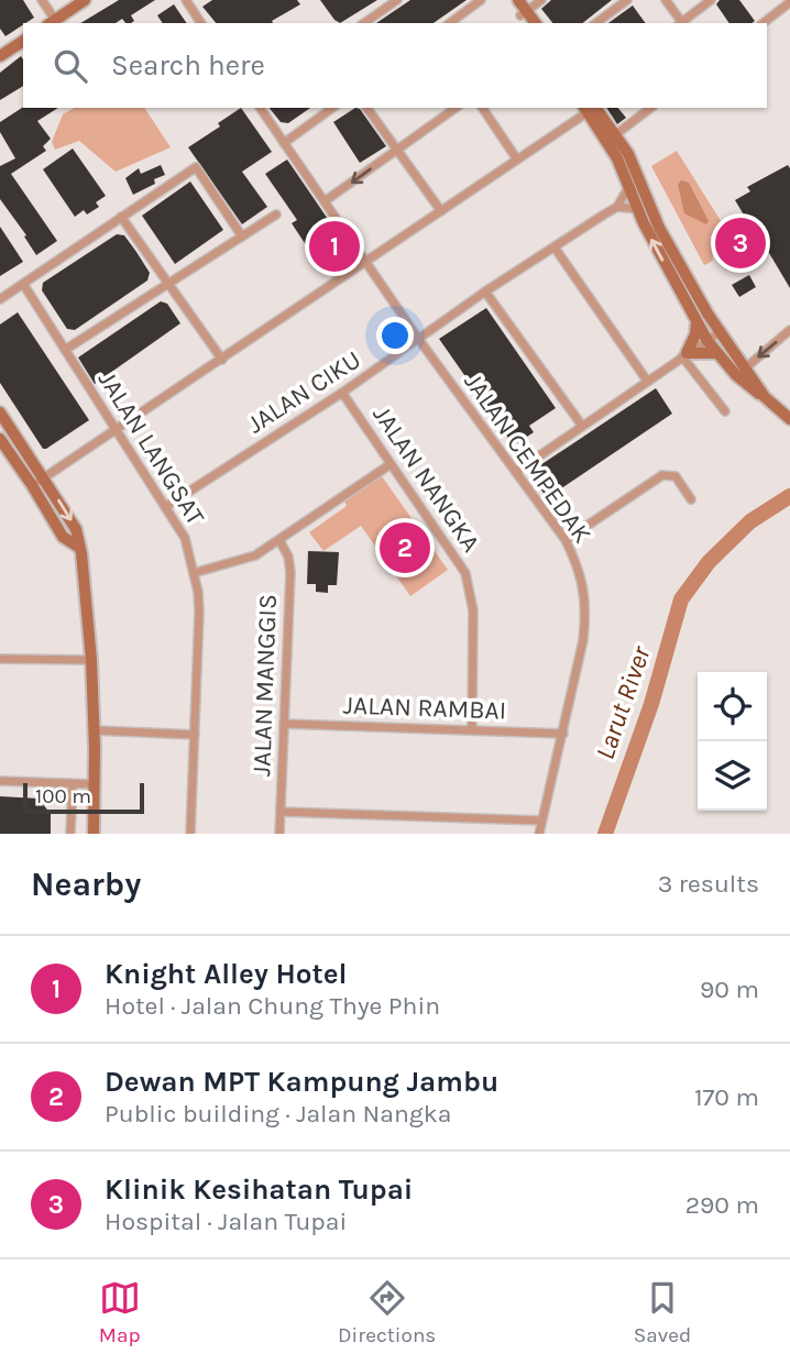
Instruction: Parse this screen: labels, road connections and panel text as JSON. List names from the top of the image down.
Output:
{
  "streets": {
    "street": [
      "JALAN CIKU",
      "JALAN LANGSAT",
      "JALAN CEMPEDAK",
      "JALAN NANGKA",
      "JALAN MANGGIS",
      "JALAN RAMBAI"
    ]
  },
  "crossings": [
    ["JALAN CIKU", "JALAN LANGSAT"],
    ["JALAN CIKU", "JALAN CEMPEDAK"],
    ["JALAN CIKU", "JALAN NANGKA"],
    ["JALAN CEMPEDAK", "JALAN RAMBAI"],
    ["JALAN NANGKA", "JALAN RAMBAI"],
    ["JALAN MANGGIS", "JALAN RAMBAI"]
  ],
  "water": ["Larut River"],
  "scale_bar": "100 m",
  "page": {
    "search": "Search here",
    "pins": ["3", "1", "2"],
    "scale": "100 m",
    "heading": ["Nearby", "3 results"],
    "list": [
      {
        "mark": "1",
        "name": "Knight Alley Hotel",
        "note": "Hotel · Jalan Chung Thye Phin",
        "value": "90 m"
      },
      {
        "mark": "2",
        "name": "Dewan MPT Kampung Jambu",
        "note": "Public building · Jalan Nangka",
        "value": "170 m"
      },
      {
        "mark": "3",
        "name": "Klinik Kesihatan Tupai",
        "note": "Hospital · Jalan Tupai",
        "value": "290 m"
      }
    ],
    "nav": ["Map", "Directions", "Saved"]
  }
}
